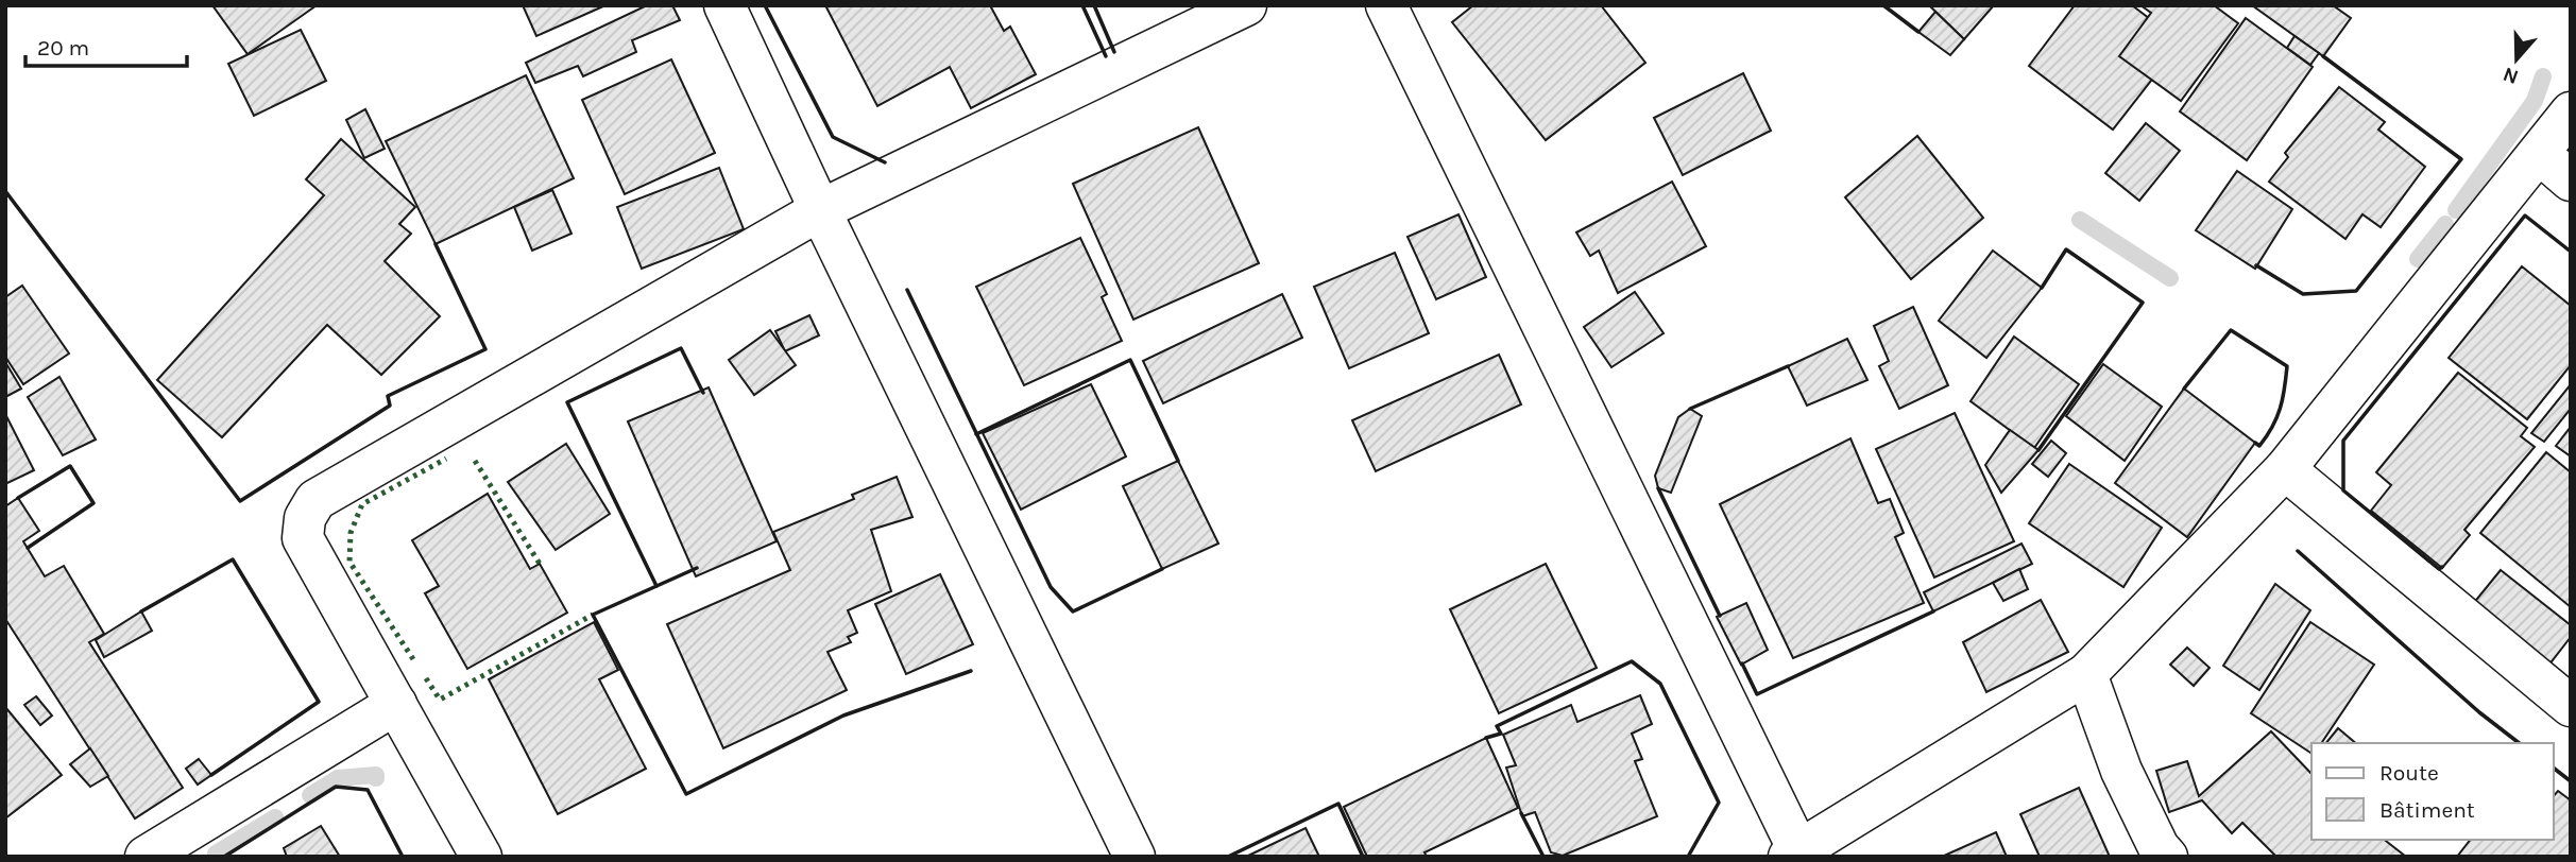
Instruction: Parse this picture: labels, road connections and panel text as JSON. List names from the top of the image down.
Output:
{
  "legend": ["Route", "Bâtiment"],
  "scale_bar": "20 m",
  "north": "bottom"
}
